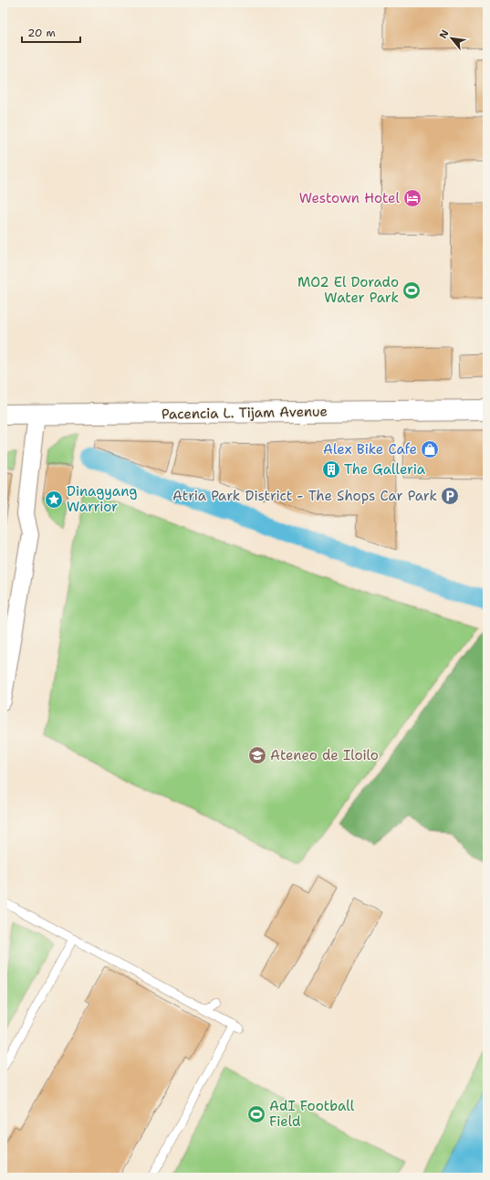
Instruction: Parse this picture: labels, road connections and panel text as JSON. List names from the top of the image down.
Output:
{
  "streets": {
    "street": ["Pacencia L. Tijam Avenue"]
  },
  "places": {
    "hotel": ["Westown Hotel"],
    "sports": ["MO2 El Dorado Water Park", "AdI Football Field"],
    "shop": ["Alex Bike Cafe"],
    "building": ["The Galleria"],
    "parking": ["Atria Park District - The Shops Car Park"],
    "place": ["Dinagyang Warrior"],
    "school or university": ["Ateneo de Iloilo"]
  },
  "scale_bar": "20 m",
  "north": "top left"
}
